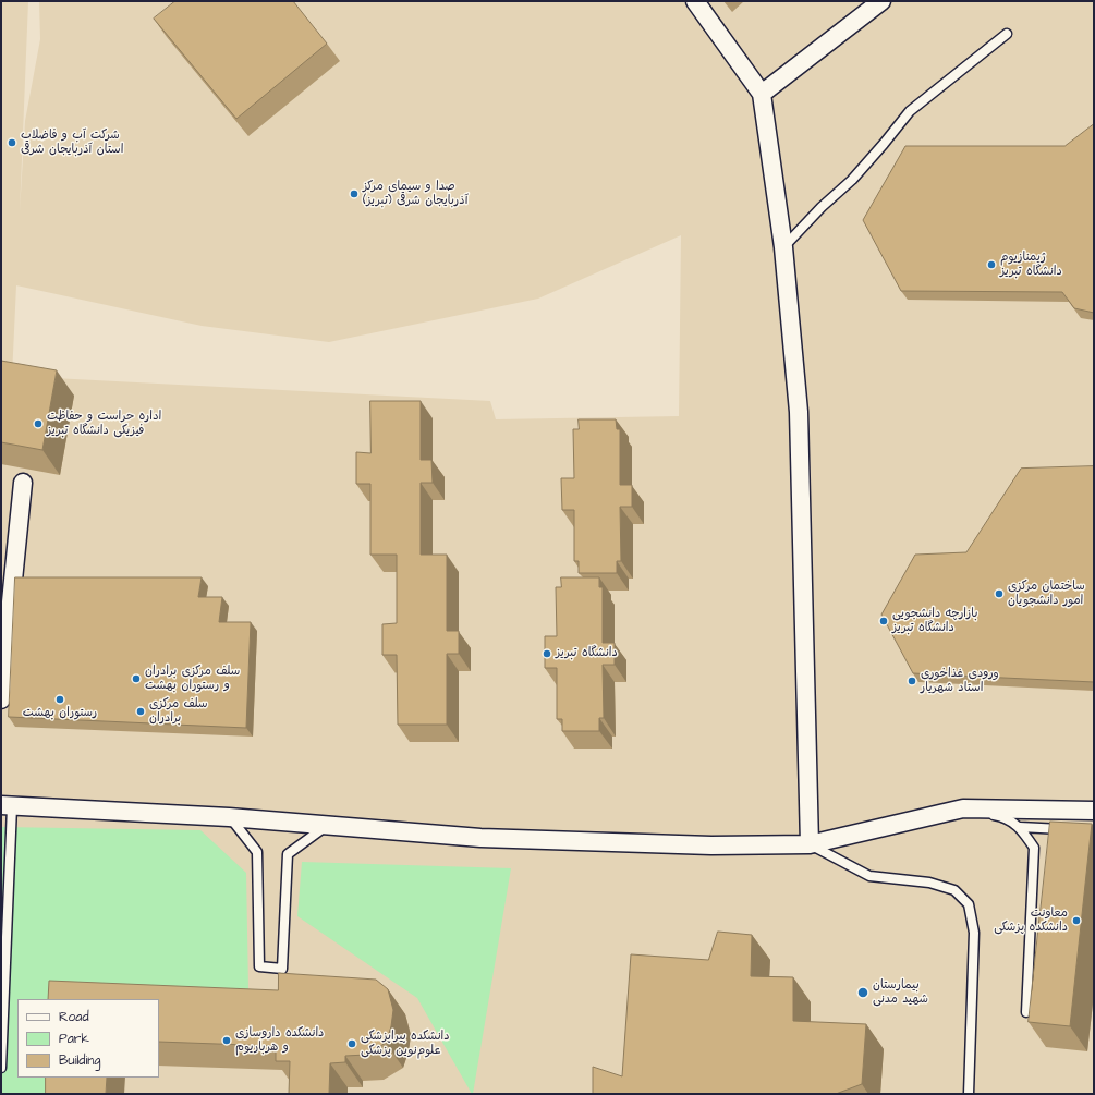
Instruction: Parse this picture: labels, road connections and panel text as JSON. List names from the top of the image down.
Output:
{
  "places": [
    "شرکت آب و فاضلاب استان آذربایجان شرقی",
    "صدا و سیمای مرکز آذربایجان شرقی (تبریز)",
    "ژیمنازیوم دانشگاه تبریز",
    "اداره حراست و حفاظت فیزیکی دانشگاه تبریز",
    "ساختمان مرکزی امور دانشجویان",
    "بازارچه دانشجویی دانشگاه تبریز",
    "دانشگاه تبریز",
    "سلف مرکزی برادران و رستوران بهشت",
    "ورودی غذاخوری استاد شهریار",
    "رستوران بهشت",
    "سلف مرکزی برادران",
    "معاونت دانشکده پزشکی",
    "بیمارستان شهید مدنی",
    "دانشکده داروسازی و هرباریوم",
    "دانشکده پیراپزشکی علوم‌نوین پزشکی"
  ],
  "legend": ["Road", "Park", "Building"]
}
